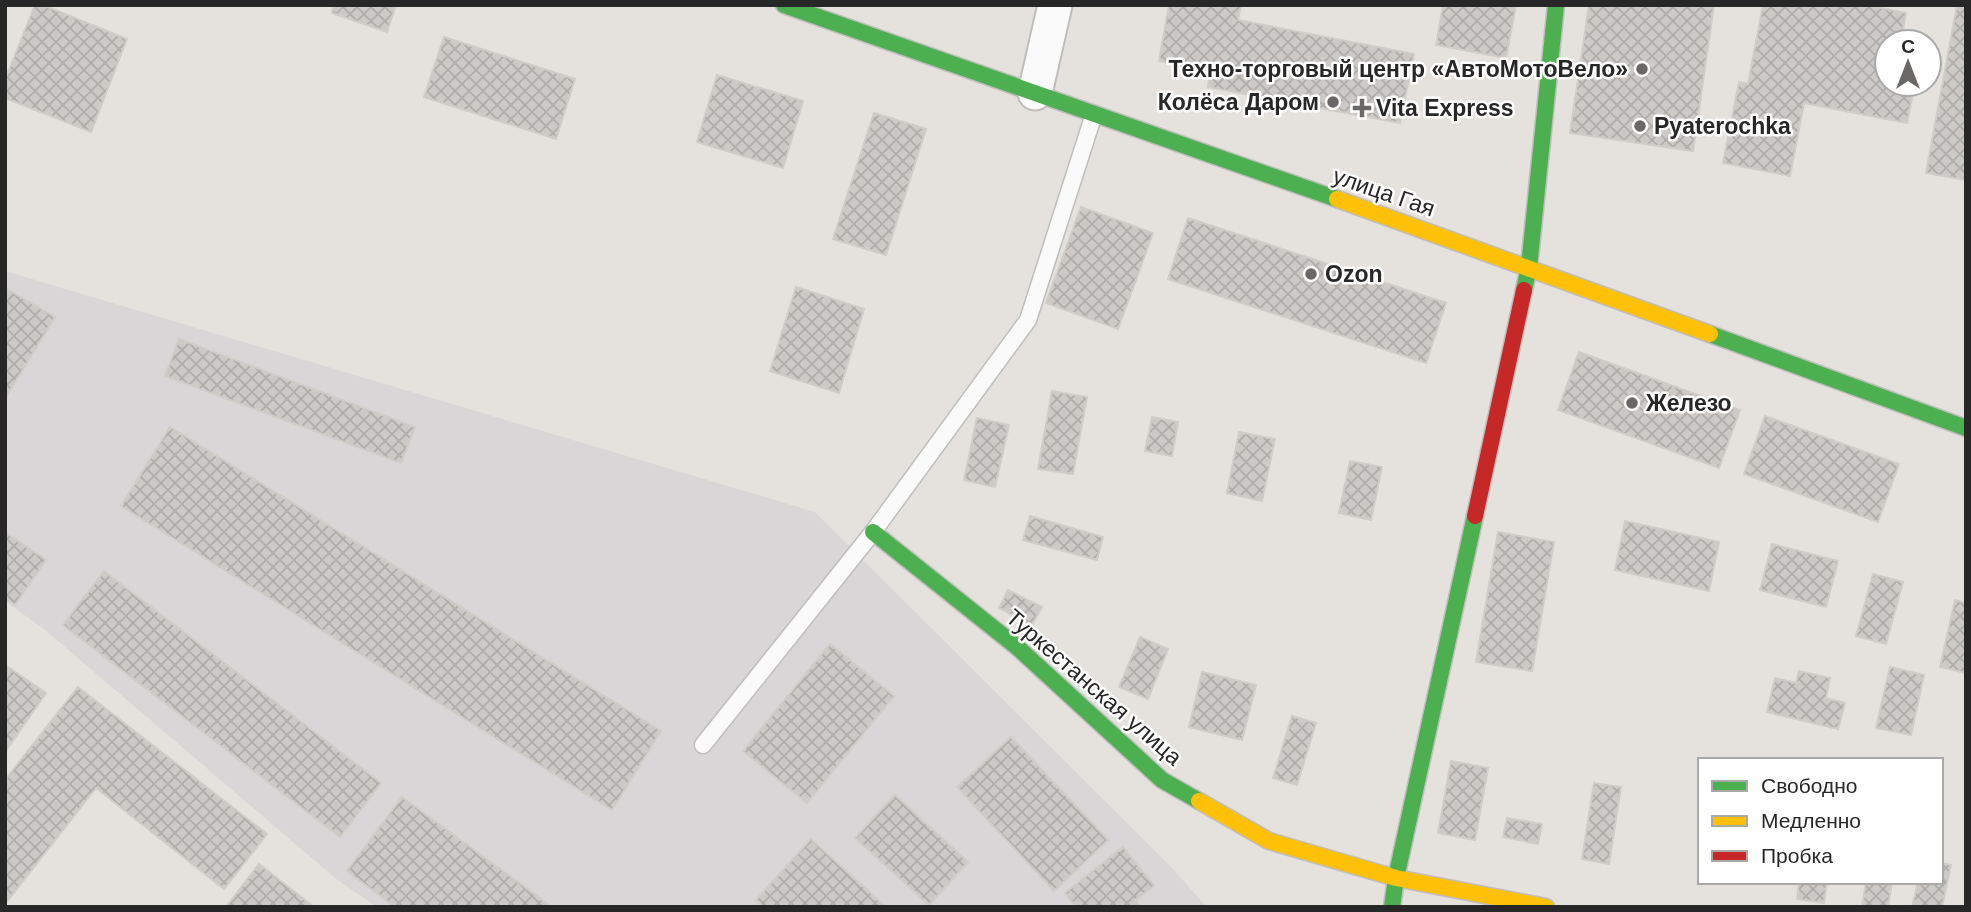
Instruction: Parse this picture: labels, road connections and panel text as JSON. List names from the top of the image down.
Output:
{
  "streets": {
    "street": ["улица Гая", "Туркестанская улица"]
  },
  "places": {
    "other": [
      "Техно-торговый центр «АвтоМотоВело»",
      "Колёса Даром",
      "Pyaterochka",
      "Ozon",
      "Железо"
    ],
    "health": ["Vita Express"]
  },
  "legend": ["Свободно", "Медленно", "Пробка"],
  "north": "top"
}
